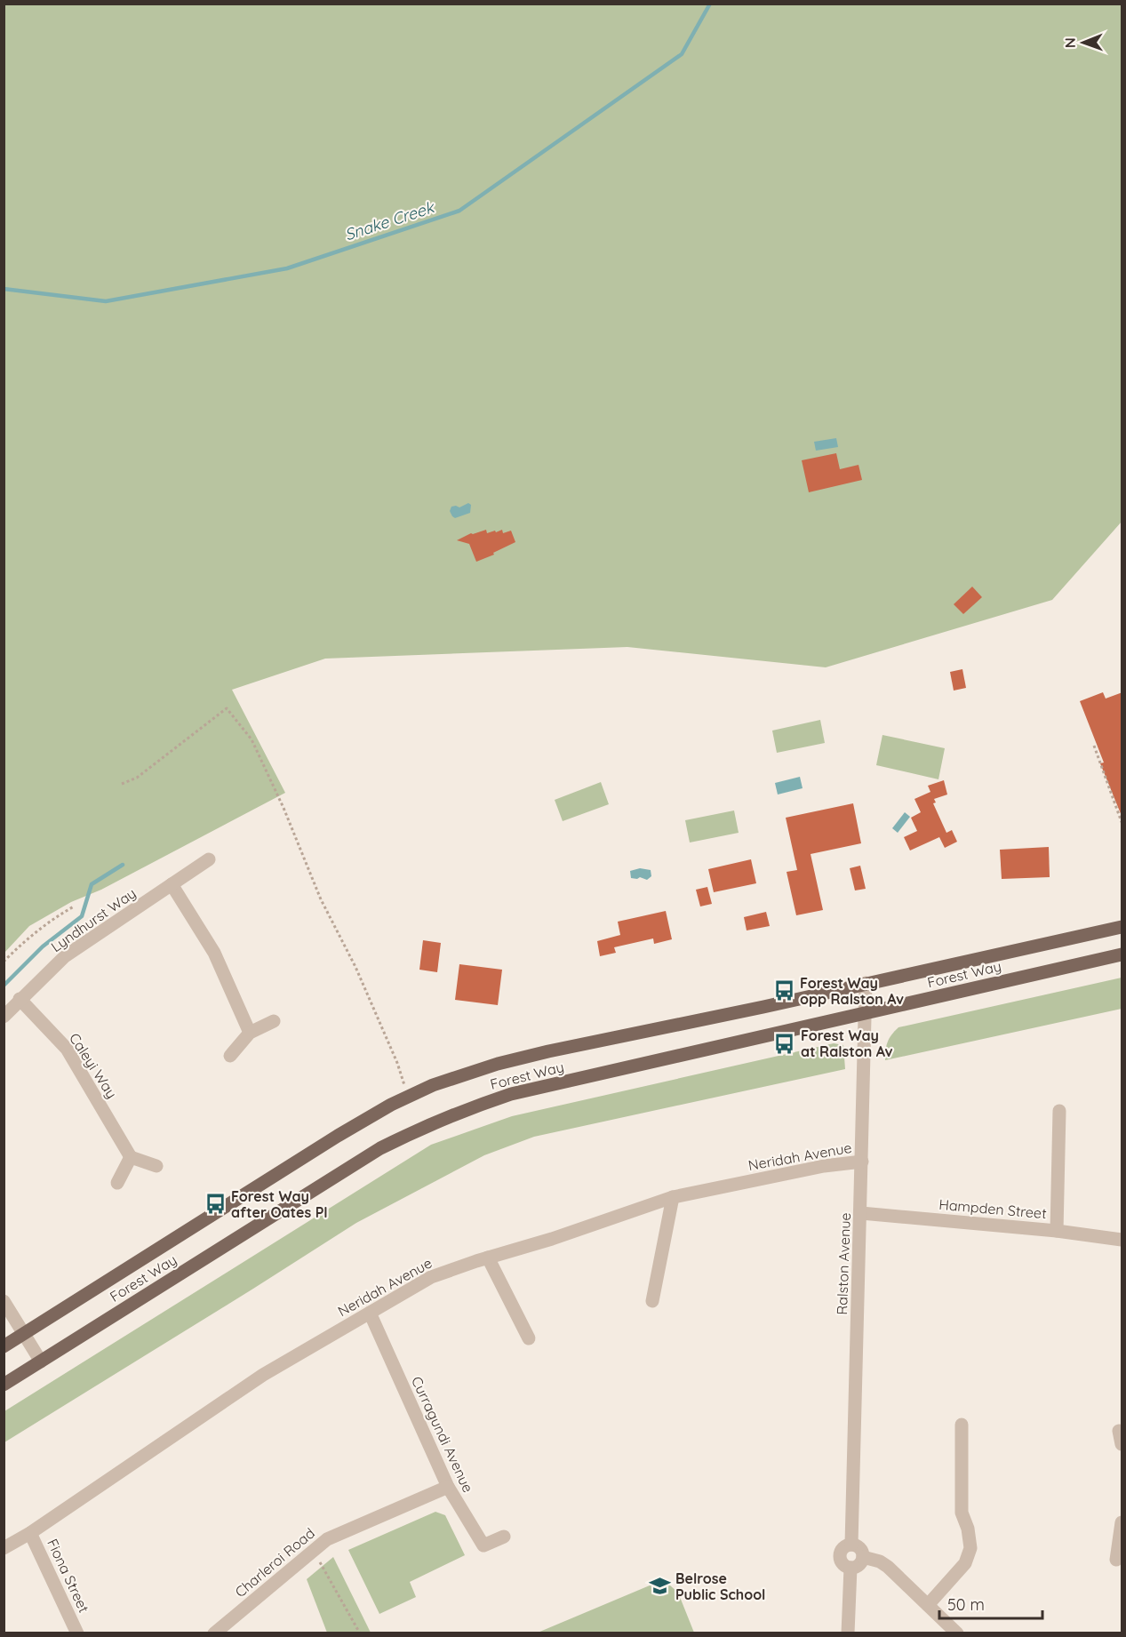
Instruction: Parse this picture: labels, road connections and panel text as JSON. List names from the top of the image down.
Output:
{
  "streets": {
    "main road": ["Forest Way"],
    "street": [
      "Lyndhurst Way",
      "Caleyi Way",
      "Neridah Avenue",
      "Hampden Street",
      "Ralston Avenue",
      "Curragundi Avenue",
      "Charleroi Road",
      "Fiona Street"
    ]
  },
  "crossings": [
    ["Lyndhurst Way", "Caleyi Way"],
    ["Forest Way", "Ralston Avenue"],
    ["Neridah Avenue", "Ralston Avenue"],
    ["Neridah Avenue", "Curragundi Avenue"],
    ["Neridah Avenue", "Fiona Street"],
    ["Hampden Street", "Ralston Avenue"],
    ["Curragundi Avenue", "Charleroi Road"]
  ],
  "water": ["Snake Creek"],
  "places": {
    "bus stop": ["Forest Way opp Ralston Av", "Forest Way at Ralston Av", "Forest Way after Oates Pl"],
    "school or university": ["Belrose Public School"]
  },
  "scale_bar": "50 m",
  "north": "left"
}
